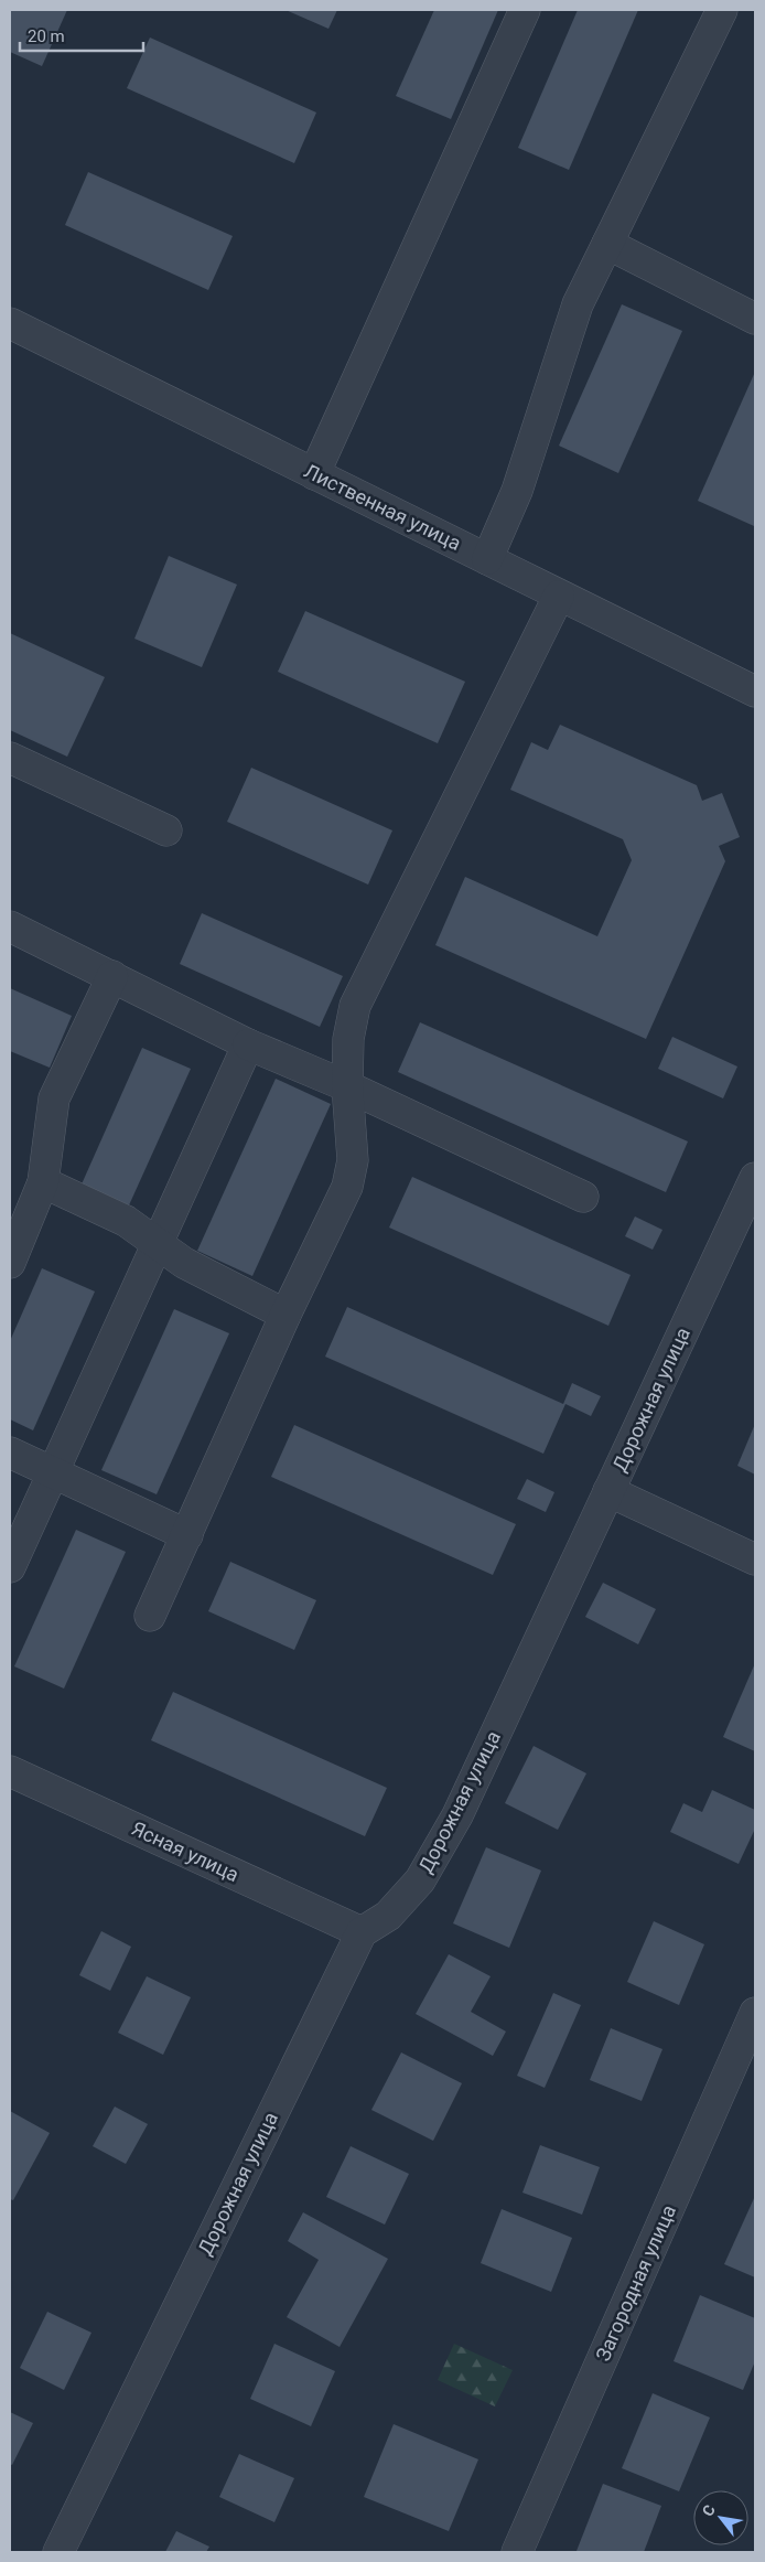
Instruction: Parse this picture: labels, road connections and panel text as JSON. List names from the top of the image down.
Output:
{
  "streets": {
    "street": [
      "Лиственная улица",
      "Дорожная улица",
      "Ясная улица",
      "Загородная улица"
    ]
  },
  "crossings": [
    ["Дорожная улица", "Ясная улица"]
  ],
  "scale_bar": "20 m",
  "north": "top left"
}
